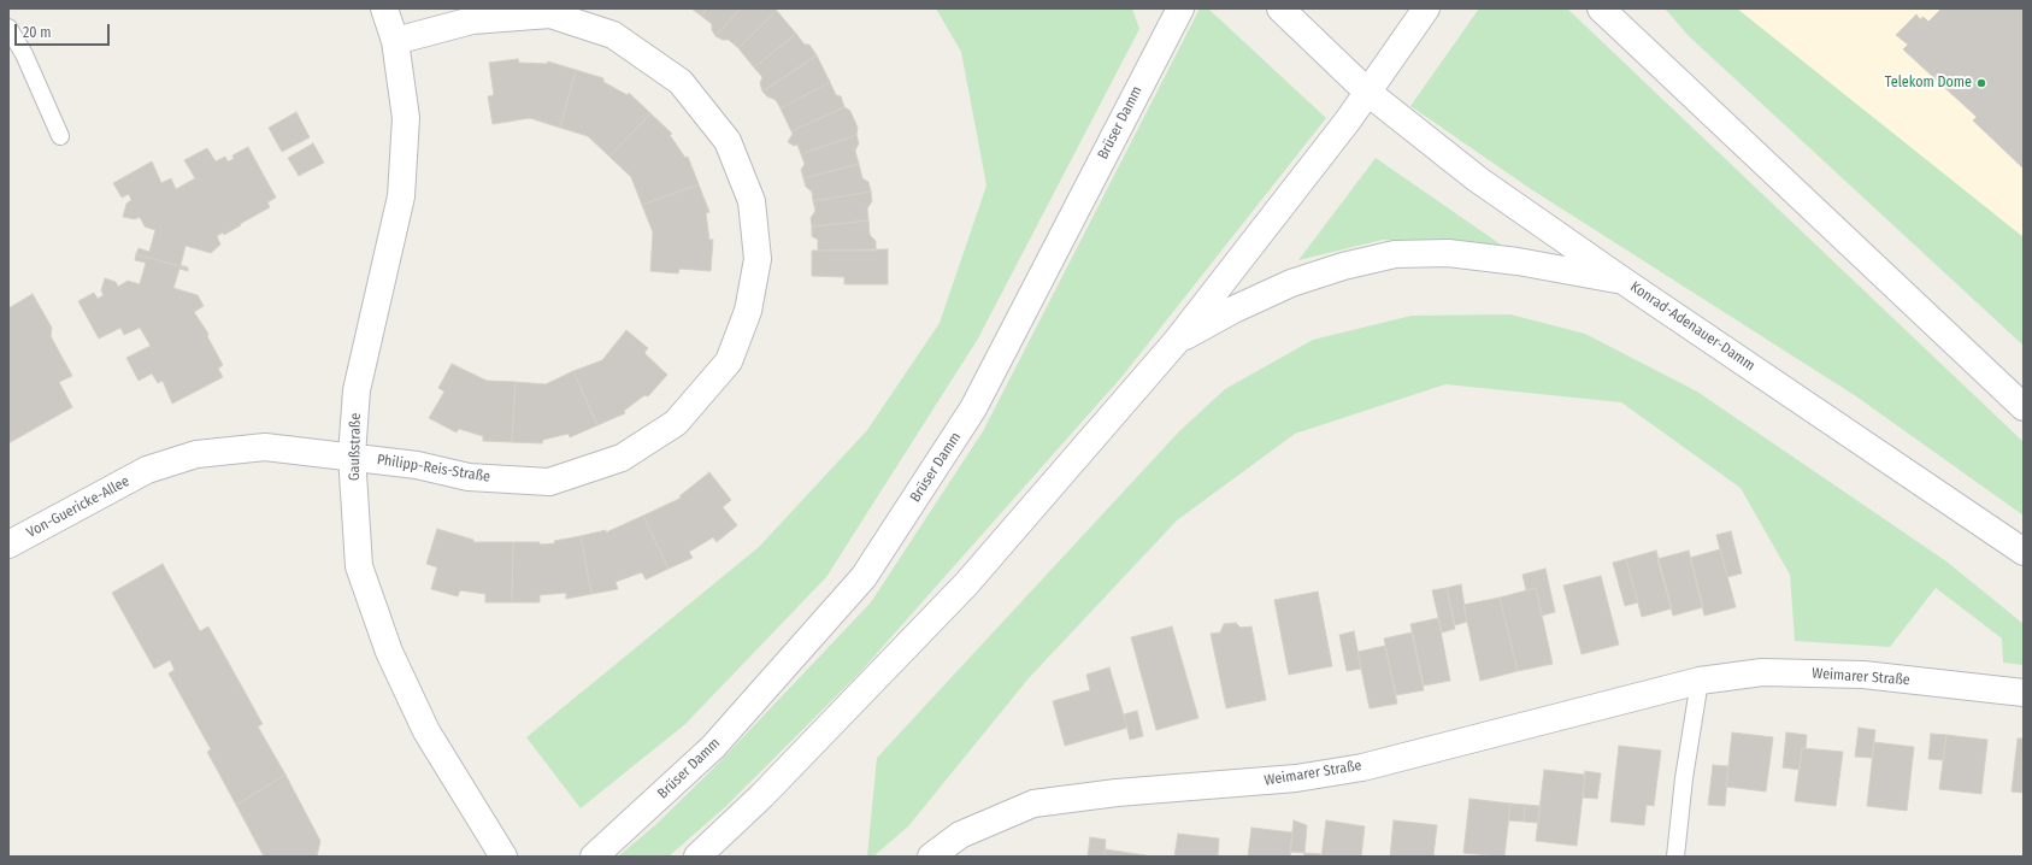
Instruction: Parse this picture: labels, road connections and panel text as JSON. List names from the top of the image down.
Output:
{
  "streets": {
    "street": [
      "Brüser Damm",
      "Konrad-Adenauer-Damm",
      "Gaußstraße",
      "Philipp-Reis-Straße",
      "Von-Guericke-Allee",
      "Weimarer Straße"
    ]
  },
  "crossings": [
    ["Gaußstraße", "Philipp-Reis-Straße"],
    ["Philipp-Reis-Straße", "Von-Guericke-Allee"]
  ],
  "places": ["Telekom Dome"],
  "scale_bar": "20 m"
}
